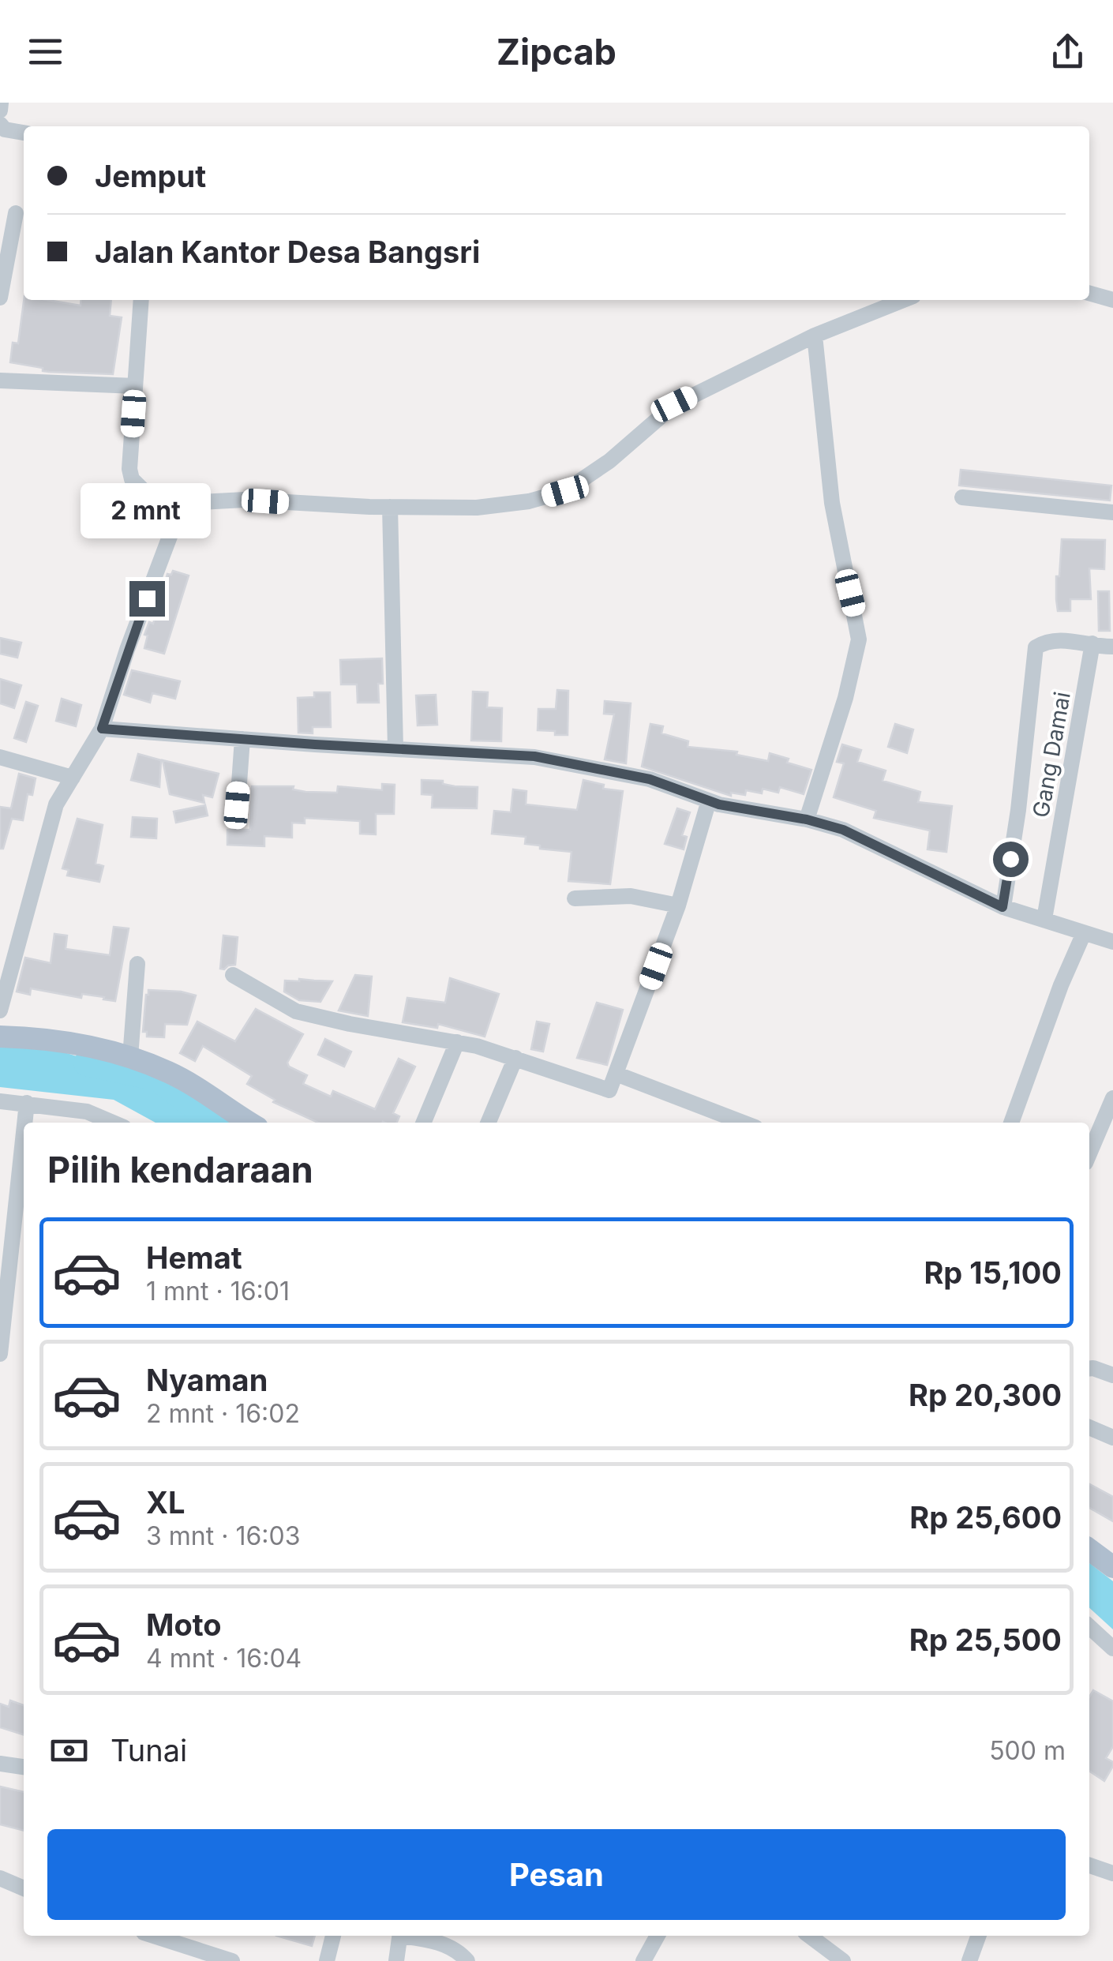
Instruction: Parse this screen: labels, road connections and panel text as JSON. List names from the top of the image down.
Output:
{
  "streets": {
    "street": ["Gang Damai"]
  },
  "page": {
    "header": "Zipcab",
    "banner": ["Jemput", "Jalan Kantor Desa Bangsri"],
    "bubble": "2 mnt",
    "heading": "Pilih kendaraan",
    "list": [
      {
        "name": "Hemat",
        "note": "1 mnt · 16:01",
        "value": "Rp 15,100"
      },
      {
        "name": "Nyaman",
        "note": "2 mnt · 16:02",
        "value": "Rp 20,300"
      },
      {
        "name": "XL",
        "note": "3 mnt · 16:03",
        "value": "Rp 25,600"
      },
      {
        "name": "Moto",
        "note": "4 mnt · 16:04",
        "value": "Rp 25,500"
      }
    ],
    "pay": ["Tunai", "500 m"],
    "buttons": "Pesan"
  }
}
